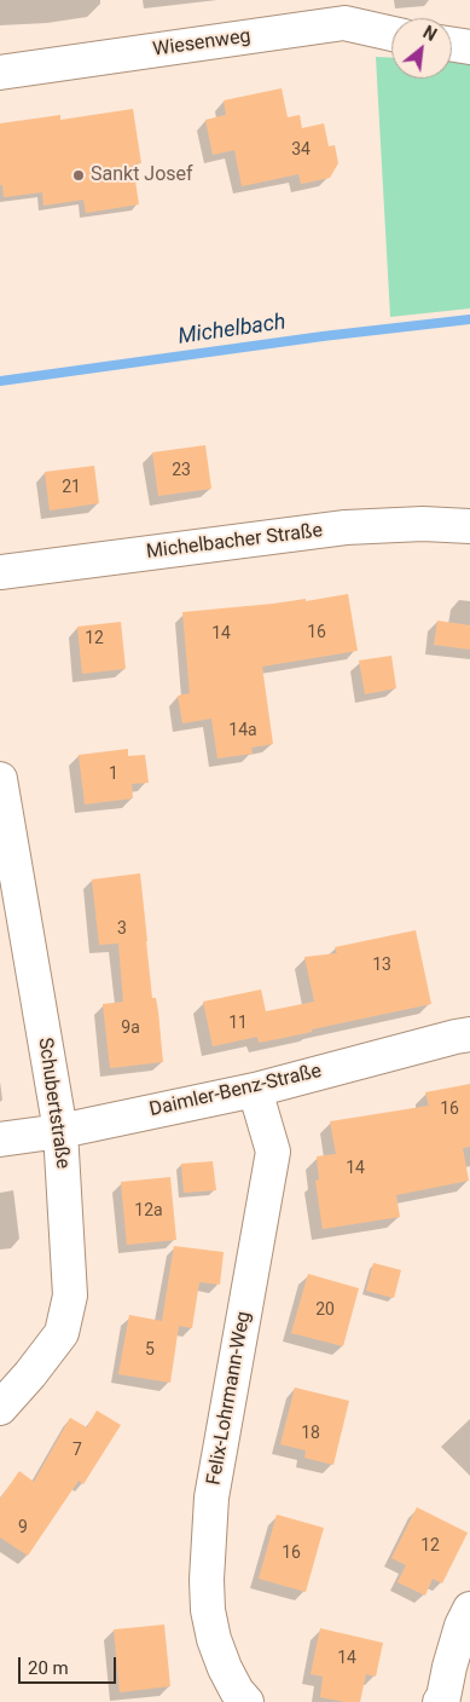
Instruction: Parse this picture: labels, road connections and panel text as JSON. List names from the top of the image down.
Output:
{
  "streets": {
    "street": [
      "Wiesenweg",
      "Michelbacher Straße",
      "Daimler-Benz-Straße",
      "Schubertstraße",
      "Felix-Lohrmann-Weg"
    ]
  },
  "crossings": [
    ["Daimler-Benz-Straße", "Schubertstraße"],
    ["Daimler-Benz-Straße", "Felix-Lohrmann-Weg"]
  ],
  "water": ["Michelbach"],
  "places": ["Sankt Josef"],
  "house_numbers": [
    "34",
    "23",
    "21",
    "16",
    "14",
    "12",
    "14a",
    "1",
    "3",
    "13",
    "11",
    "9a",
    "16",
    "14",
    "12a",
    "20",
    "5",
    "18",
    "7",
    "9",
    "12",
    "16",
    "14"
  ],
  "scale_bar": "20 m",
  "north": "top right"
}
